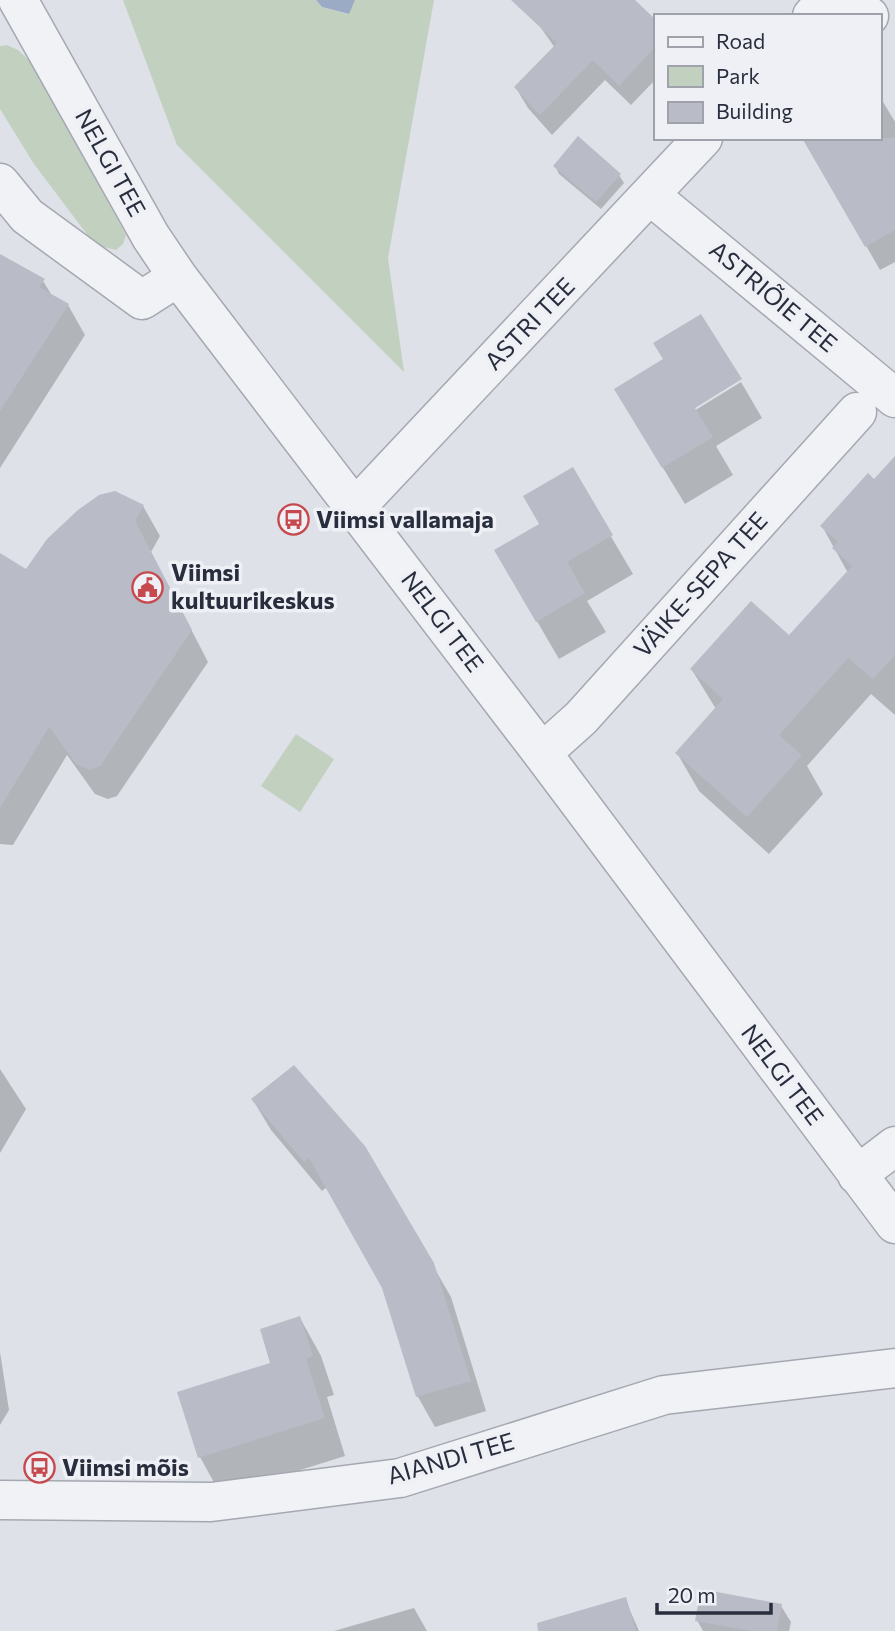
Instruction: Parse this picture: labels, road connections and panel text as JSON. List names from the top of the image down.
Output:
{
  "streets": {
    "street": [
      "NELGI TEE",
      "ASTRIÕIE TEE",
      "ASTRI TEE",
      "VÄIKE-SEPA TEE",
      "AIANDI TEE"
    ]
  },
  "crossings": [
    ["NELGI TEE", "ASTRI TEE"],
    ["NELGI TEE", "VÄIKE-SEPA TEE"],
    ["ASTRIÕIE TEE", "ASTRI TEE"]
  ],
  "places": {
    "bus stop": ["Viimsi vallamaja", "Viimsi mõis"],
    "public building": ["Viimsi kultuurikeskus"]
  },
  "legend": ["Road", "Park", "Building"],
  "scale_bar": "20 m"
}
